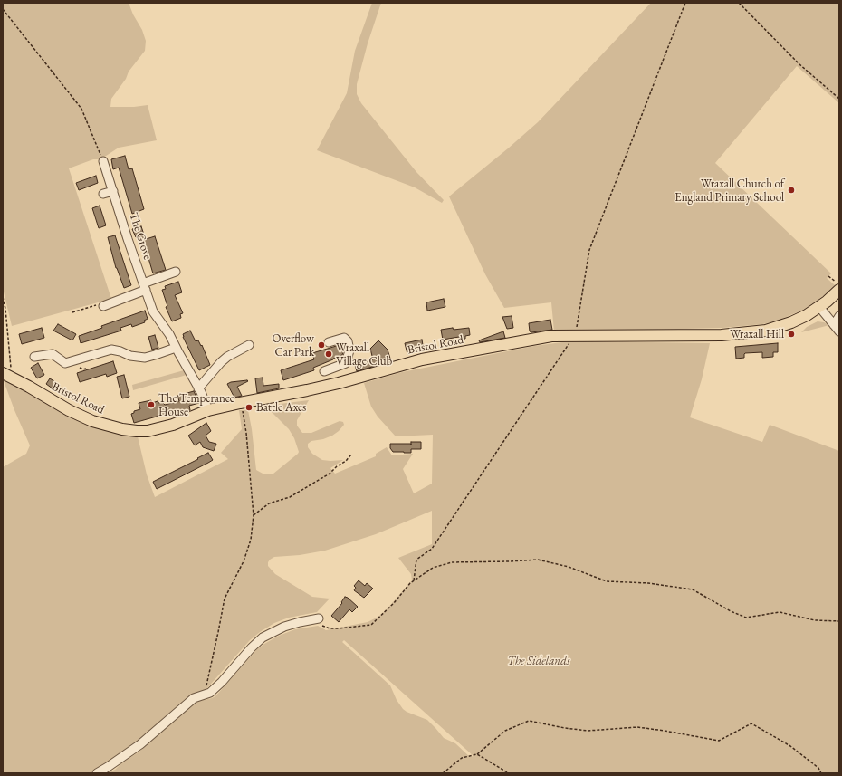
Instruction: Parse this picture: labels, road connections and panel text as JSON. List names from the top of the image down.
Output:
{
  "streets": {
    "main road": ["Bristol Road"],
    "street": ["The Grove"]
  },
  "crossings": [
    ["The Grove", "Bristol Road"]
  ],
  "parks": ["The Sidelands"],
  "places": [
    "Wraxall Church of England Primary School",
    "Wraxall Hill",
    "Overflow Car Park",
    "Wraxall Village Club",
    "The Temperance House",
    "Battle Axes"
  ]
}
